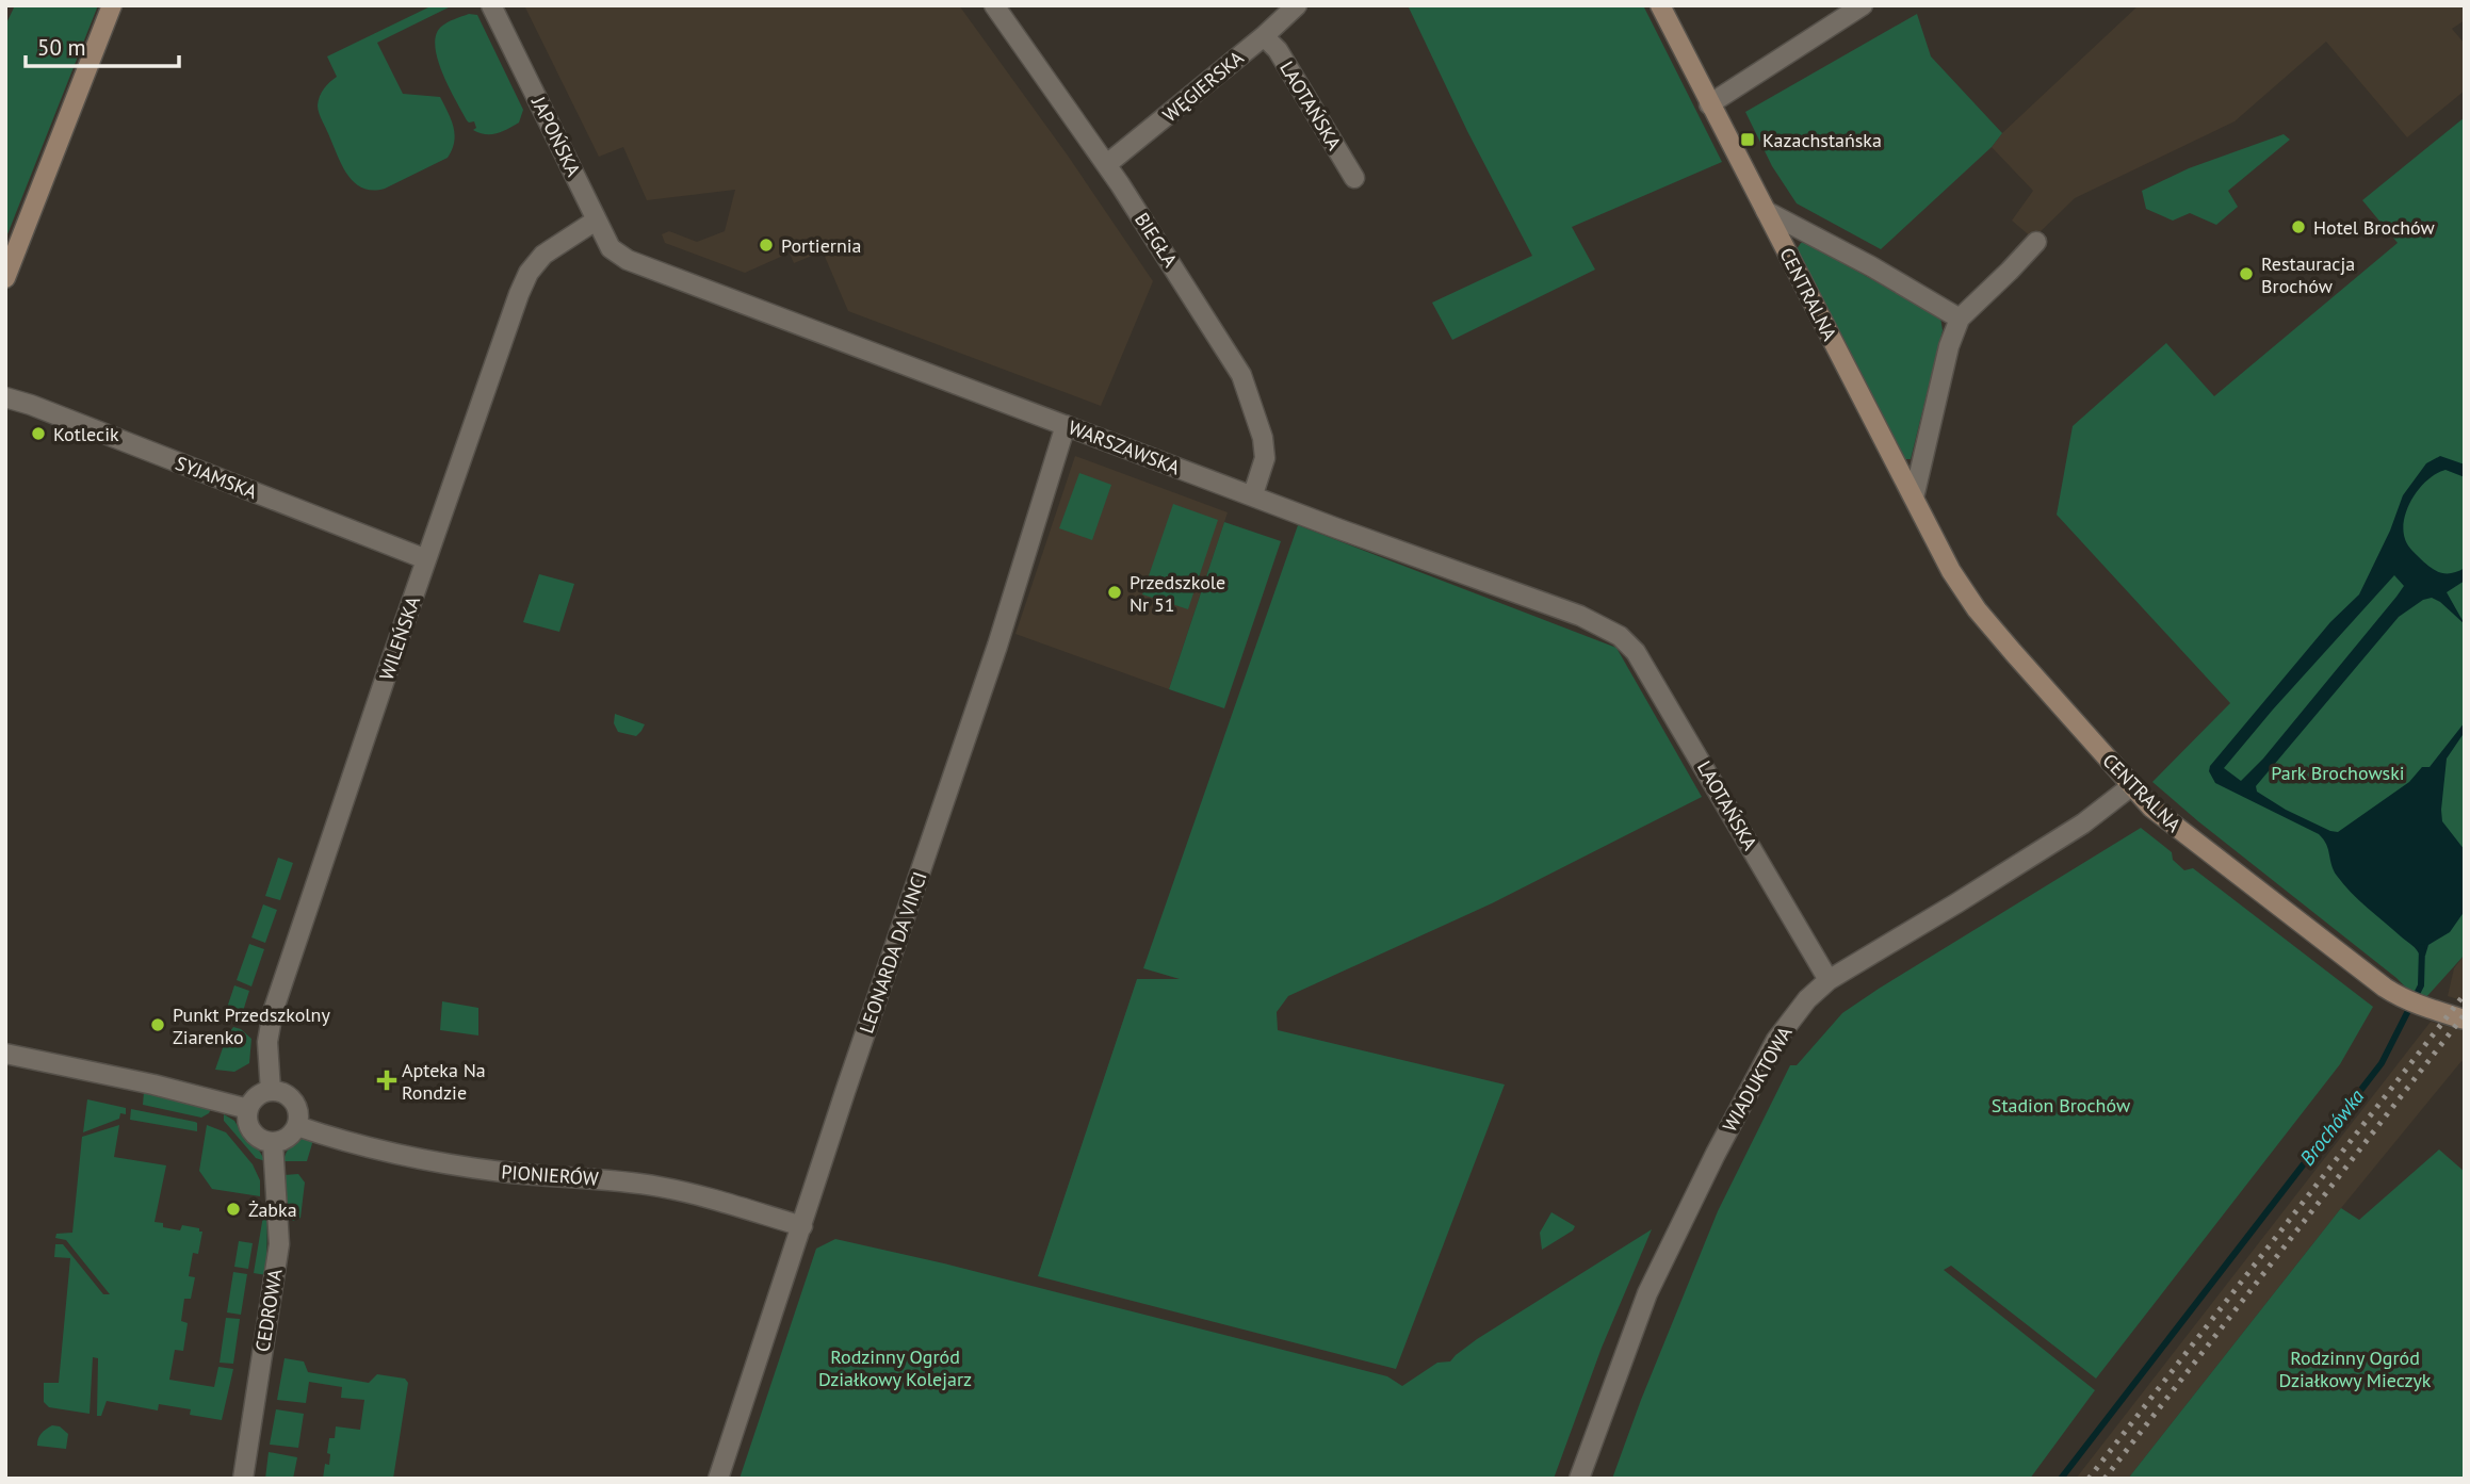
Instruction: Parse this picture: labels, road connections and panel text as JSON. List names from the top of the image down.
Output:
{
  "streets": {
    "street": [
      "WĘGIERSKA",
      "LAOTAŃSKA",
      "JAPOŃSKA",
      "BIEGŁA",
      "CENTRALNA",
      "WARSZAWSKA",
      "SYJAMSKA",
      "WILEŃSKA",
      "LEONARDA DA VINCI",
      "WIADUKTOWA",
      "PIONIERÓW",
      "CEDROWA"
    ]
  },
  "crossings": [
    ["WĘGIERSKA", "LAOTAŃSKA"],
    ["WĘGIERSKA", "BIEGŁA"],
    ["LAOTAŃSKA", "WARSZAWSKA"],
    ["LAOTAŃSKA", "WIADUKTOWA"],
    ["JAPOŃSKA", "WARSZAWSKA"],
    ["JAPOŃSKA", "WILEŃSKA"],
    ["BIEGŁA", "WARSZAWSKA"],
    ["CENTRALNA", "WIADUKTOWA"],
    ["WARSZAWSKA", "LEONARDA DA VINCI"],
    ["SYJAMSKA", "WILEŃSKA"],
    ["WILEŃSKA", "PIONIERÓW"],
    ["WILEŃSKA", "CEDROWA"],
    ["LEONARDA DA VINCI", "PIONIERÓW"],
    ["PIONIERÓW", "CEDROWA"]
  ],
  "water": ["Brochówka"],
  "parks": [
    "Park Brochowski",
    "Stadion Brochów",
    "Rodzinny Ogród Działkowy Kolejarz",
    "Rodzinny Ogród Działkowy Mieczyk"
  ],
  "places": {
    "transit": ["Kazachstańska"],
    "other": [
      "Hotel Brochów",
      "Portiernia",
      "Restauracja Brochów",
      "Kotlecik",
      "Przedszkole Nr 51",
      "Punkt Przedszkolny Ziarenko",
      "Żabka"
    ],
    "health": ["Apteka Na Rondzie"]
  },
  "scale_bar": "50 m"
}
